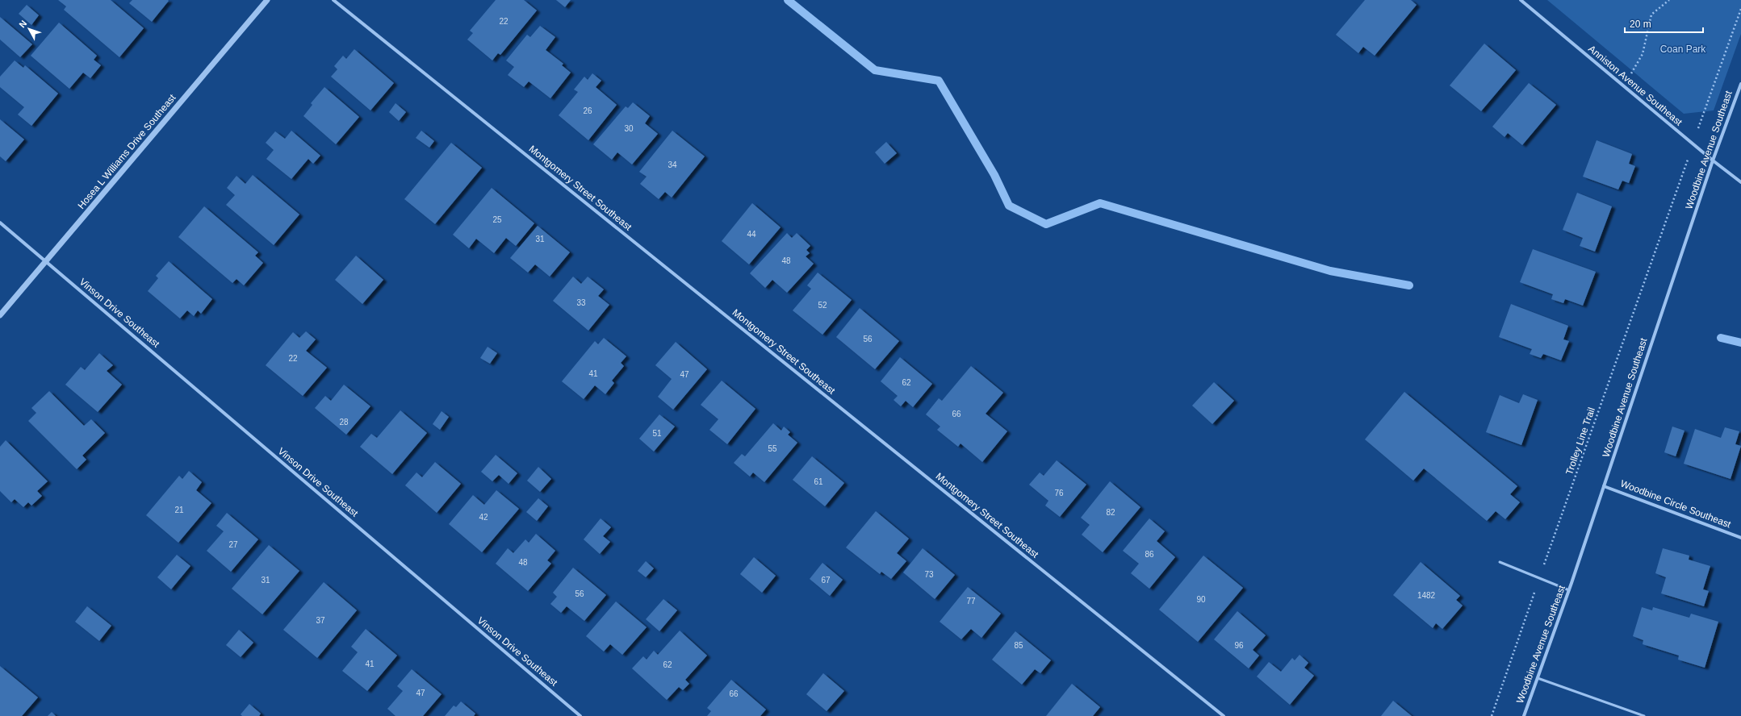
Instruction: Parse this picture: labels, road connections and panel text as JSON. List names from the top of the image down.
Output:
{
  "streets": {
    "street": [
      "Anniston Avenue Southeast",
      "Woodbine Avenue Southeast",
      "Hosea L Williams Drive Southeast",
      "Montgomery Street Southeast",
      "Vinson Drive Southeast",
      "Woodbine Circle Southeast"
    ],
    "path": ["Trolley Line Trail"]
  },
  "crossings": [
    ["Anniston Avenue Southeast", "Woodbine Avenue Southeast"],
    ["Woodbine Avenue Southeast", "Woodbine Circle Southeast"],
    ["Hosea L Williams Drive Southeast", "Vinson Drive Southeast"]
  ],
  "parks": ["Coan Park"],
  "house_numbers": [
    "22",
    "26",
    "30",
    "34",
    "25",
    "44",
    "31",
    "48",
    "33",
    "52",
    "56",
    "22",
    "41",
    "47",
    "62",
    "66",
    "28",
    "51",
    "55",
    "61",
    "76",
    "21",
    "82",
    "42",
    "27",
    "86",
    "48",
    "73",
    "31",
    "67",
    "56",
    "1482",
    "90",
    "77",
    "37",
    "85",
    "96",
    "41",
    "62",
    "47",
    "66"
  ],
  "scale_bar": "20 m",
  "north": "top left"
}
